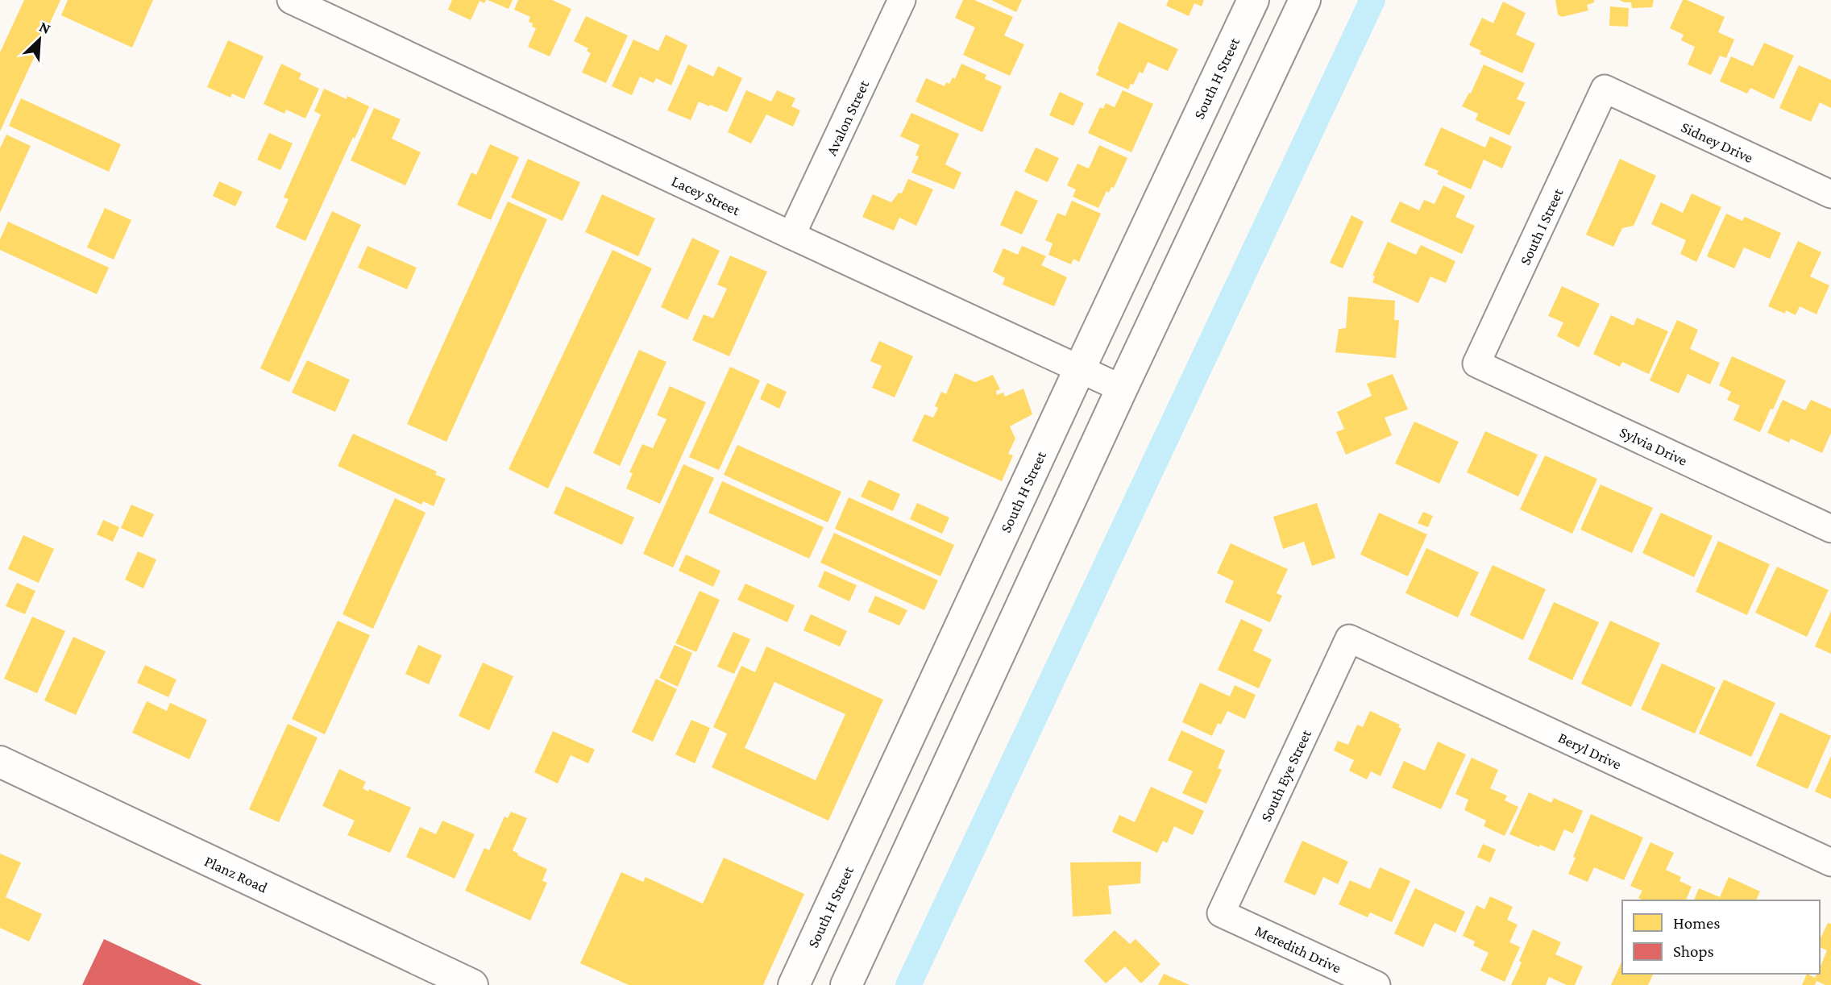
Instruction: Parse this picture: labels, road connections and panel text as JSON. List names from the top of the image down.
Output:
{
  "streets": {
    "street": [
      "South H Street",
      "Avalon Street",
      "Sidney Drive",
      "Lacey Street",
      "South I Street",
      "Sylvia Drive",
      "Beryl Drive",
      "South Eye Street",
      "Planz Road",
      "Meredith Drive"
    ]
  },
  "crossings": [
    ["South H Street", "Lacey Street"],
    ["Avalon Street", "Lacey Street"],
    ["Sidney Drive", "South I Street"],
    ["South I Street", "Sylvia Drive"],
    ["Beryl Drive", "South Eye Street"],
    ["South Eye Street", "Meredith Drive"]
  ],
  "legend": ["Homes", "Shops"],
  "north": "top right"
}
